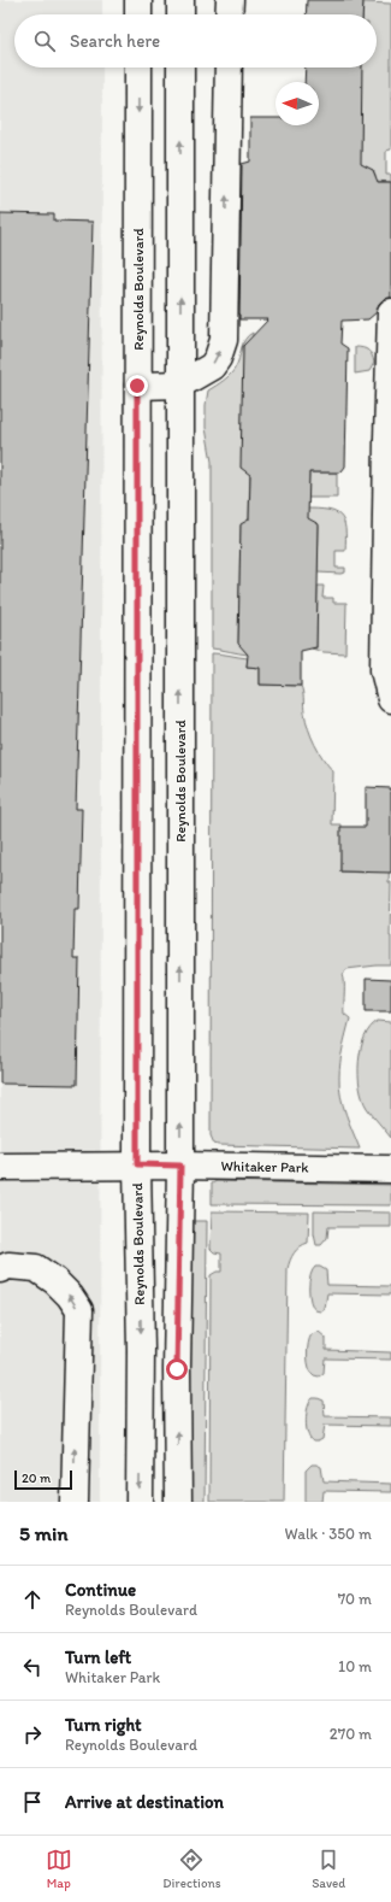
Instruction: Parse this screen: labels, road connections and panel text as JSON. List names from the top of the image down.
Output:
{
  "streets": {
    "main road": ["Reynolds Boulevard", "Whitaker Park"]
  },
  "crossings": [
    ["Reynolds Boulevard", "Whitaker Park"]
  ],
  "scale_bar": "20 m",
  "north": "left",
  "page": {
    "search": "Search here",
    "scale": "20 m",
    "heading": ["5 min", "Walk · 350 m"],
    "list": [
      ["Continue", "Reynolds Boulevard", "70 m"],
      ["Turn left", "Whitaker Park", "10 m"],
      ["Turn right", "Reynolds Boulevard", "270 m"],
      "Arrive at destination"
    ],
    "nav": ["Map", "Directions", "Saved"]
  }
}
